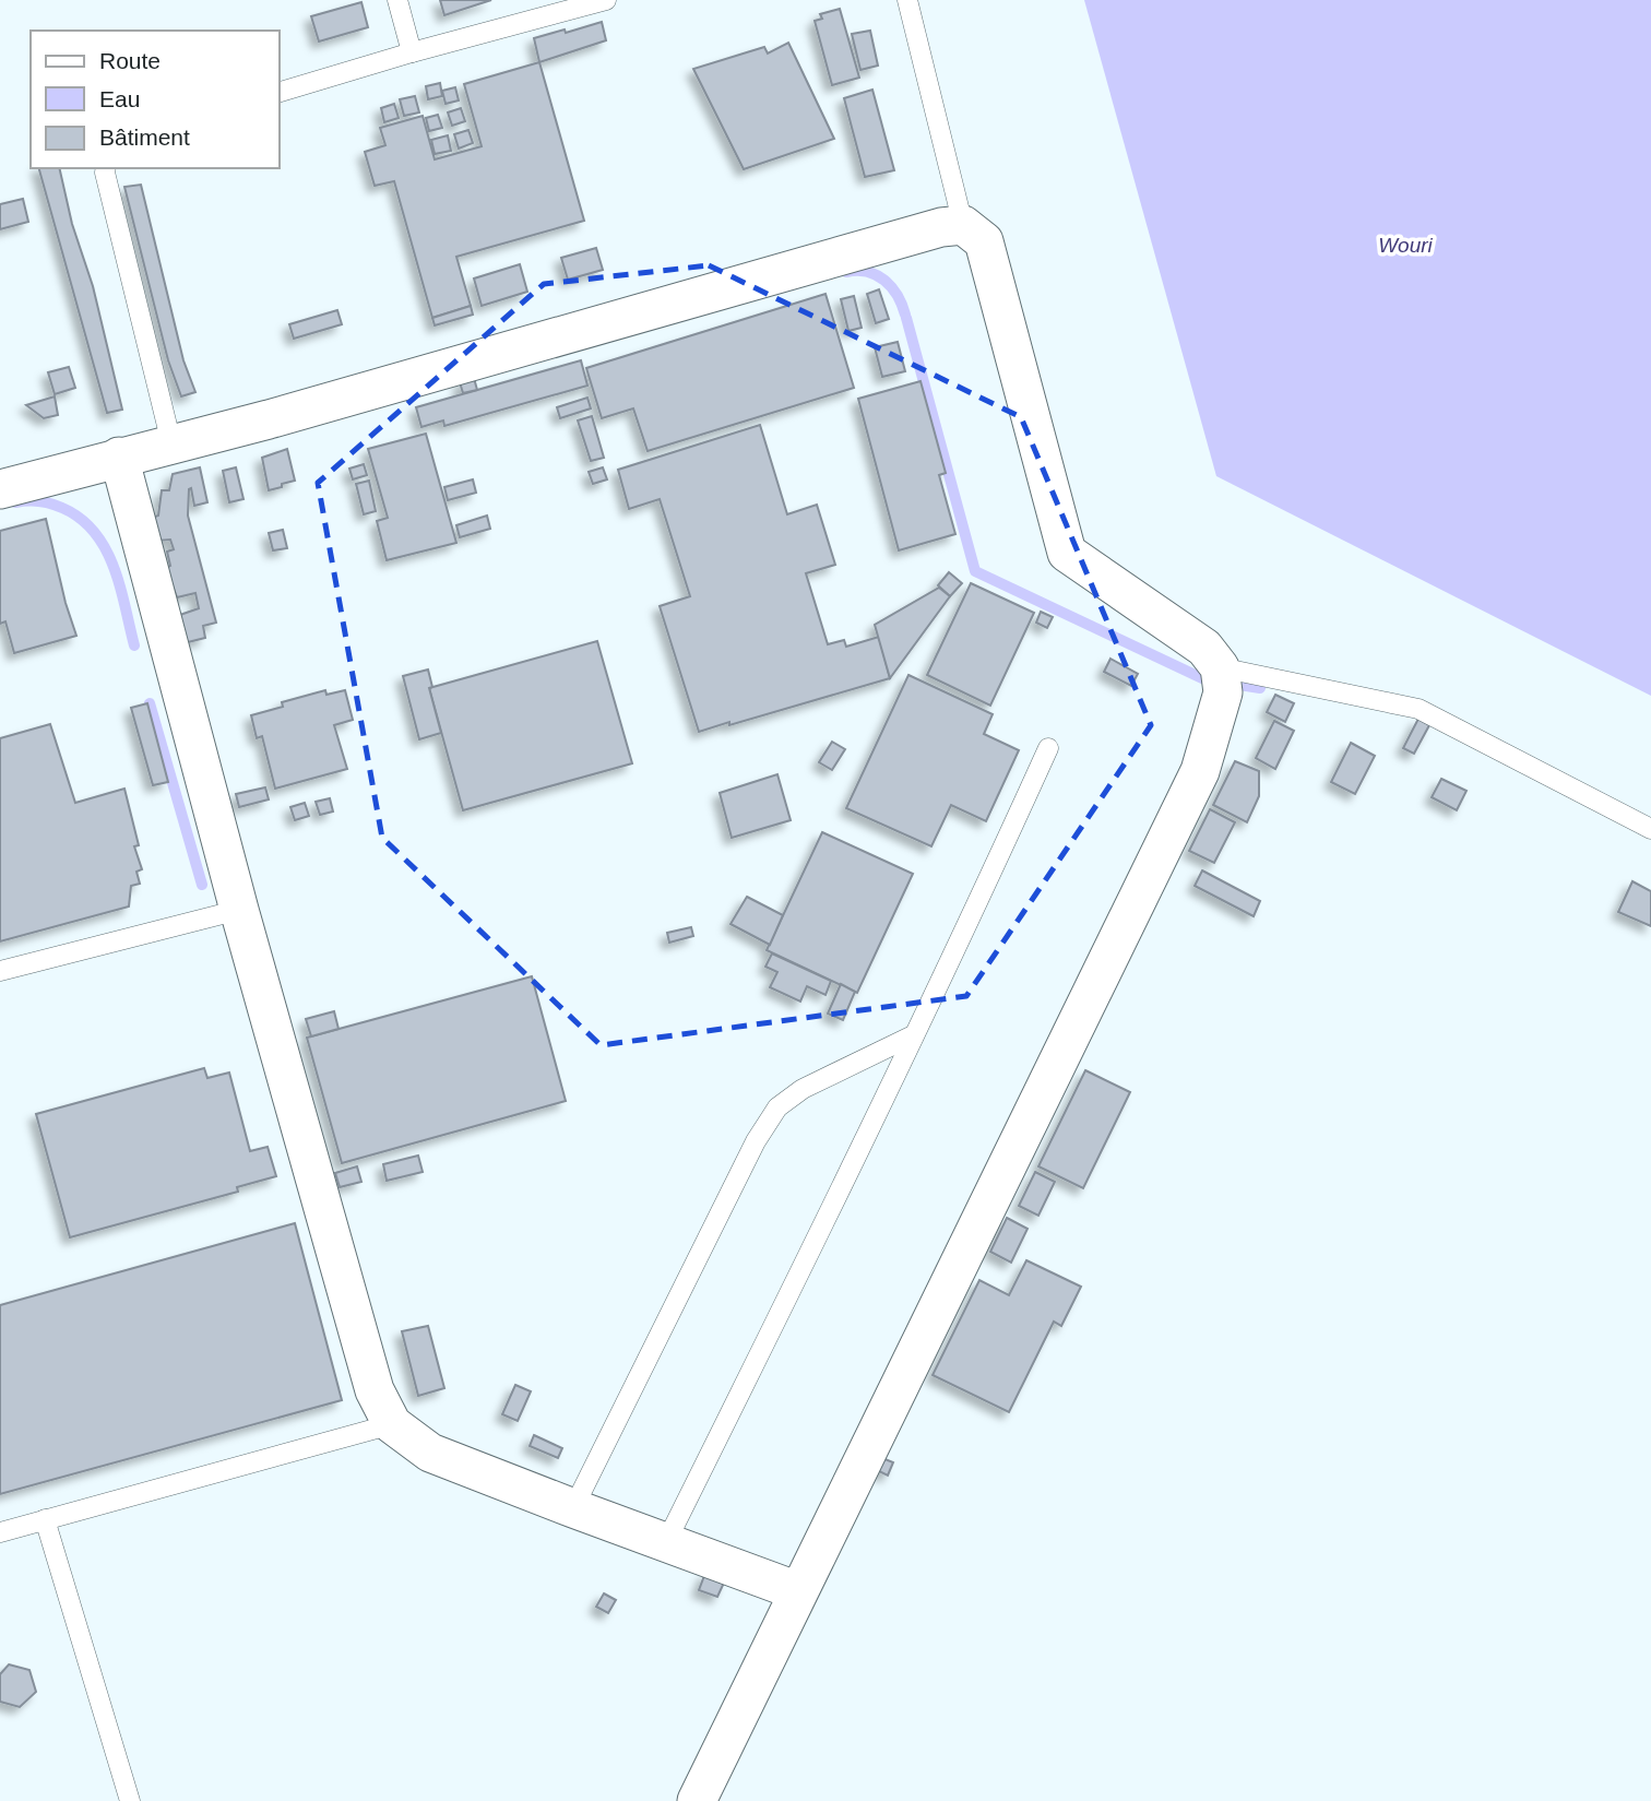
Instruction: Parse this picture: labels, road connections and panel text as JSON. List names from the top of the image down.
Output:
{
  "water": ["Wouri"],
  "legend": ["Route", "Eau", "Bâtiment"]
}
